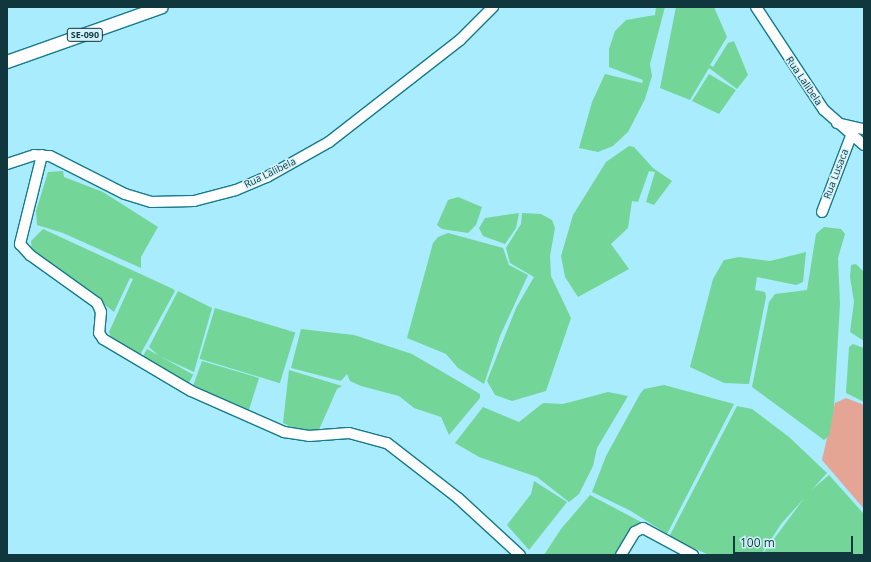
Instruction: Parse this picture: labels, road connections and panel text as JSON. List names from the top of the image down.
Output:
{
  "streets": {
    "main road": ["SE-090"],
    "street": ["Rua Lalibela", "Rua Lusaca"]
  },
  "crossings": [
    ["Rua Lalibela", "Rua Lusaca"]
  ],
  "scale_bar": "100 m"
}
